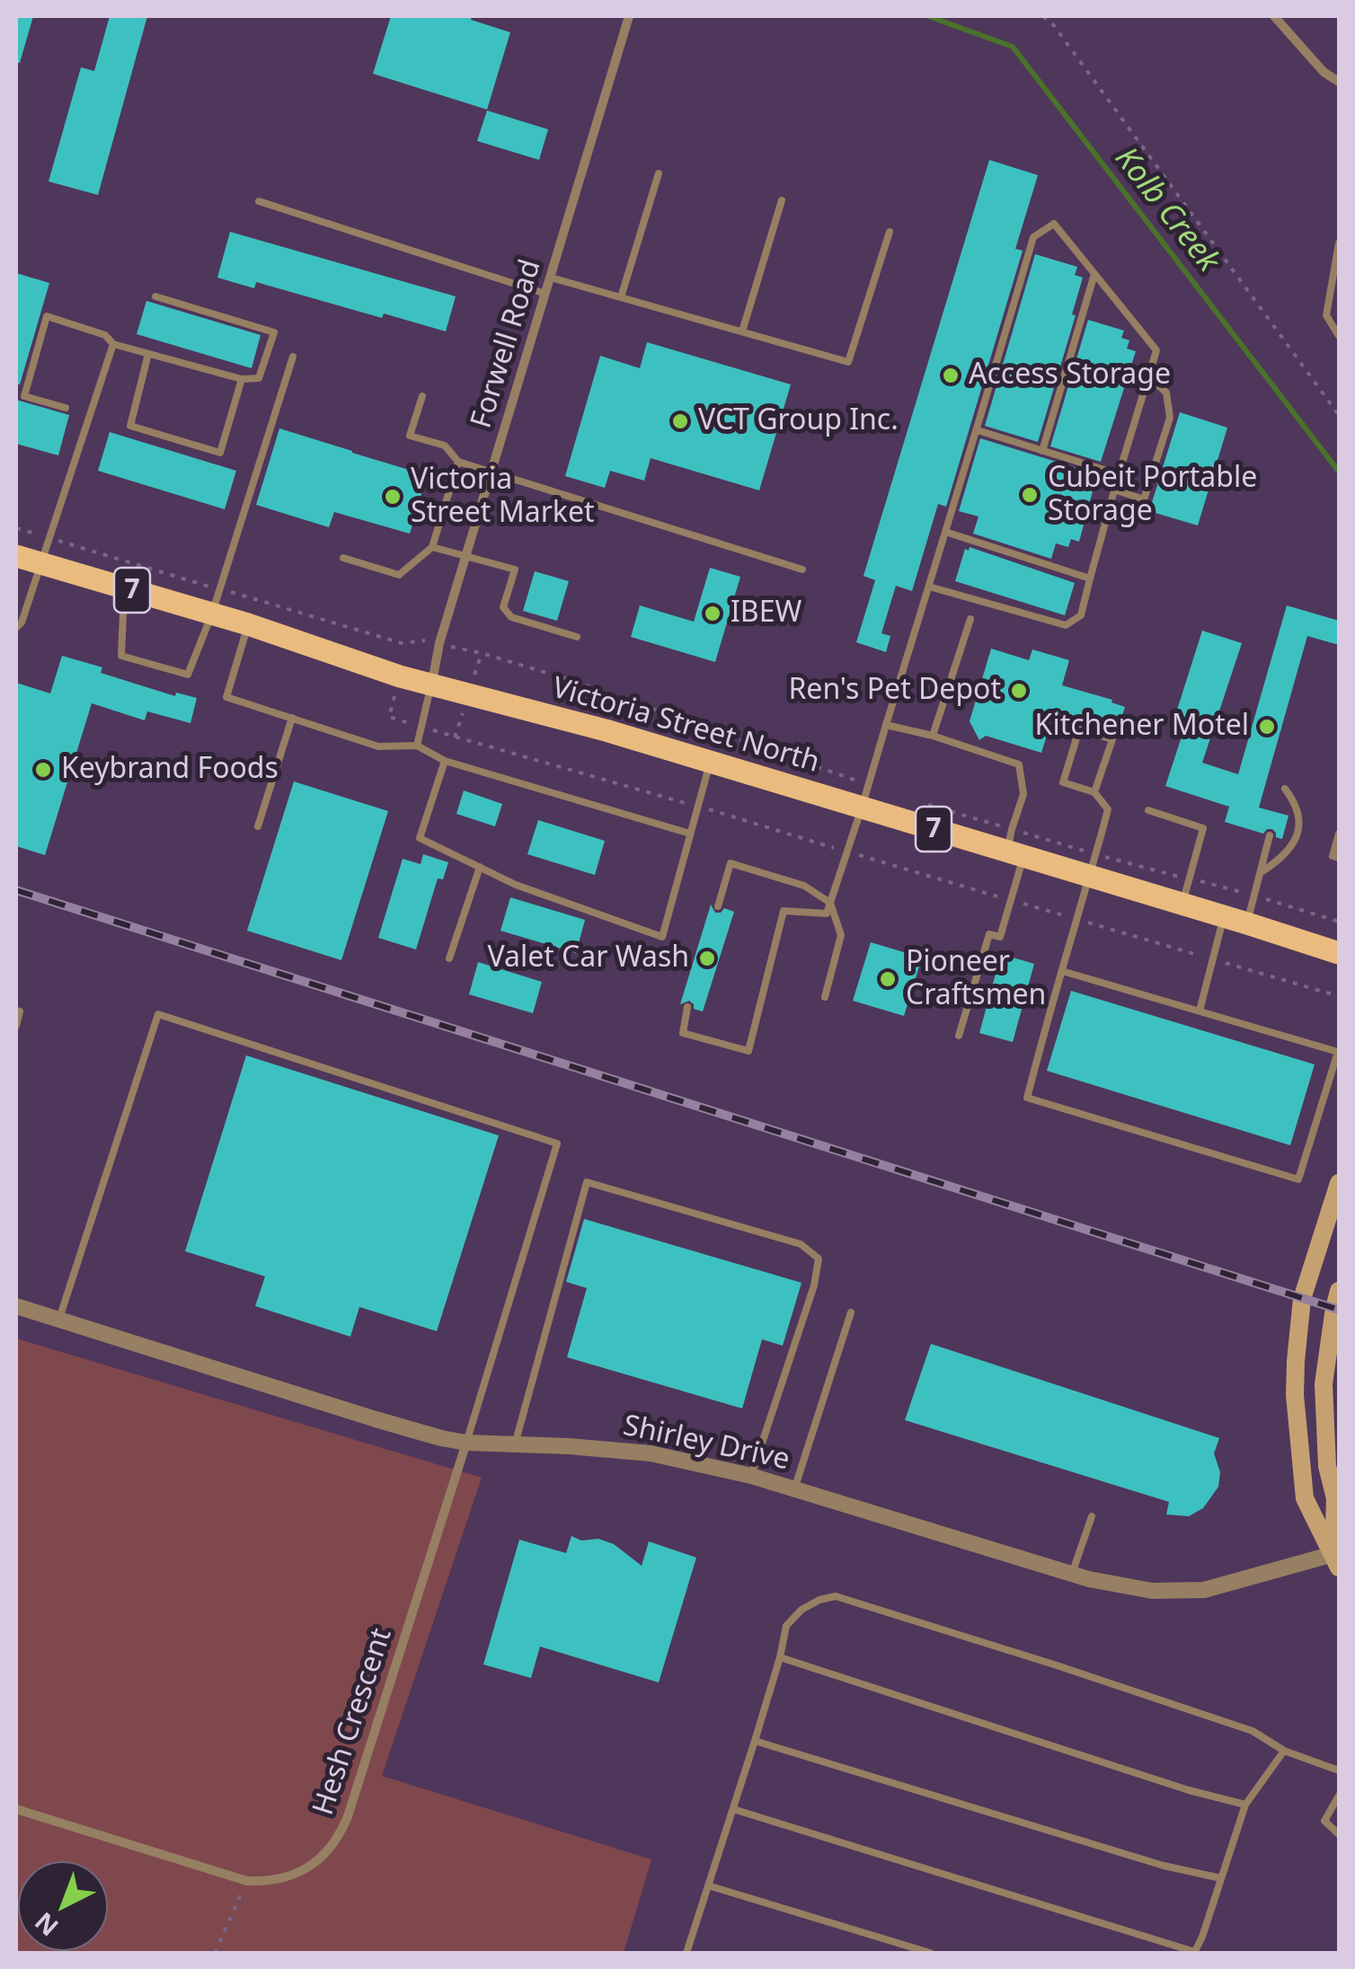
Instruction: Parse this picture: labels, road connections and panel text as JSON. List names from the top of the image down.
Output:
{
  "streets": {
    "main road": ["7", "Victoria Street North"],
    "street": ["Forwell Road", "Shirley Drive", "Hesh Crescent"]
  },
  "crossings": [
    ["Forwell Road", "Victoria Street North"],
    ["Shirley Drive", "Hesh Crescent"]
  ],
  "water": ["Kolb Creek"],
  "places": [
    "Access Storage",
    "VCT Group Inc.",
    "Cubeit Portable Storage",
    "Victoria Street Market",
    "IBEW",
    "Ren's Pet Depot",
    "Kitchener Motel",
    "Keybrand Foods",
    "Valet Car Wash",
    "Pioneer Craftsmen"
  ],
  "north": "bottom left"
}
